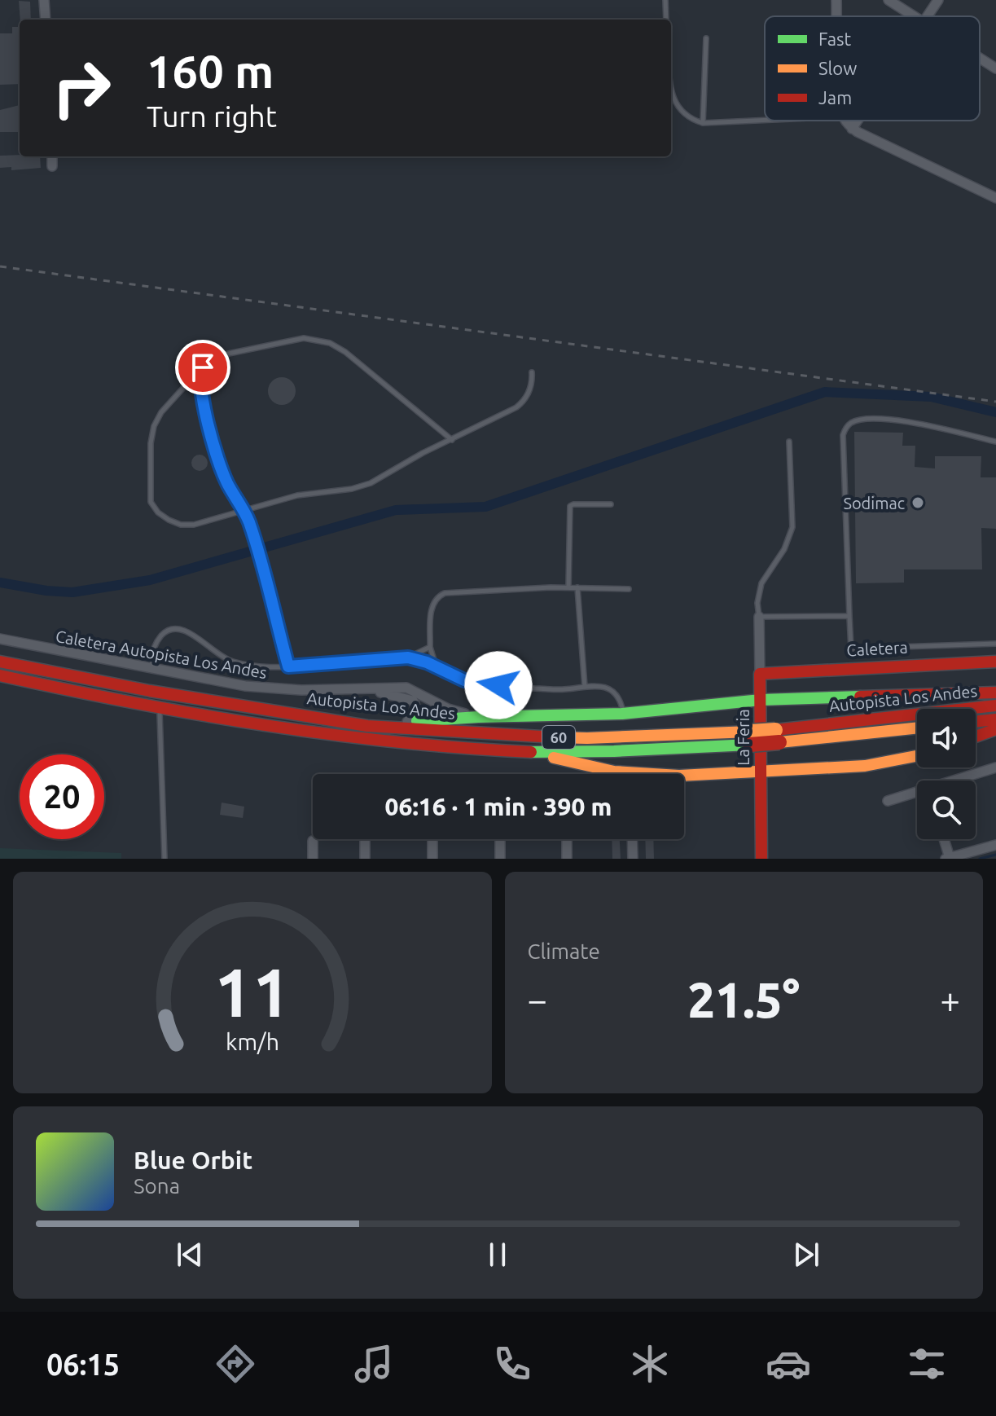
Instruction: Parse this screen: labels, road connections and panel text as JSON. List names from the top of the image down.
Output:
{
  "streets": {
    "main road": [
      "Caletera",
      "Autopista Los Andes",
      "60",
      "La Feria"
    ],
    "street": ["Caletera Autopista Los Andes"]
  },
  "crossings": [
    ["Caletera", "La Feria"]
  ],
  "places": ["Sodimac"],
  "legend": ["Fast", "Slow", "Jam"],
  "page": {
    "turn": ["160 m", "Turn right"],
    "limit": "20",
    "trip": "06:16 · 1 min · 390 m",
    "tile": "Climate",
    "heat": ["−", "21.5°", "+"],
    "song": ["Blue Orbit", "Sona"],
    "tabs": "06:15",
    "gauge": ["11", "km/h"]
  }
}
